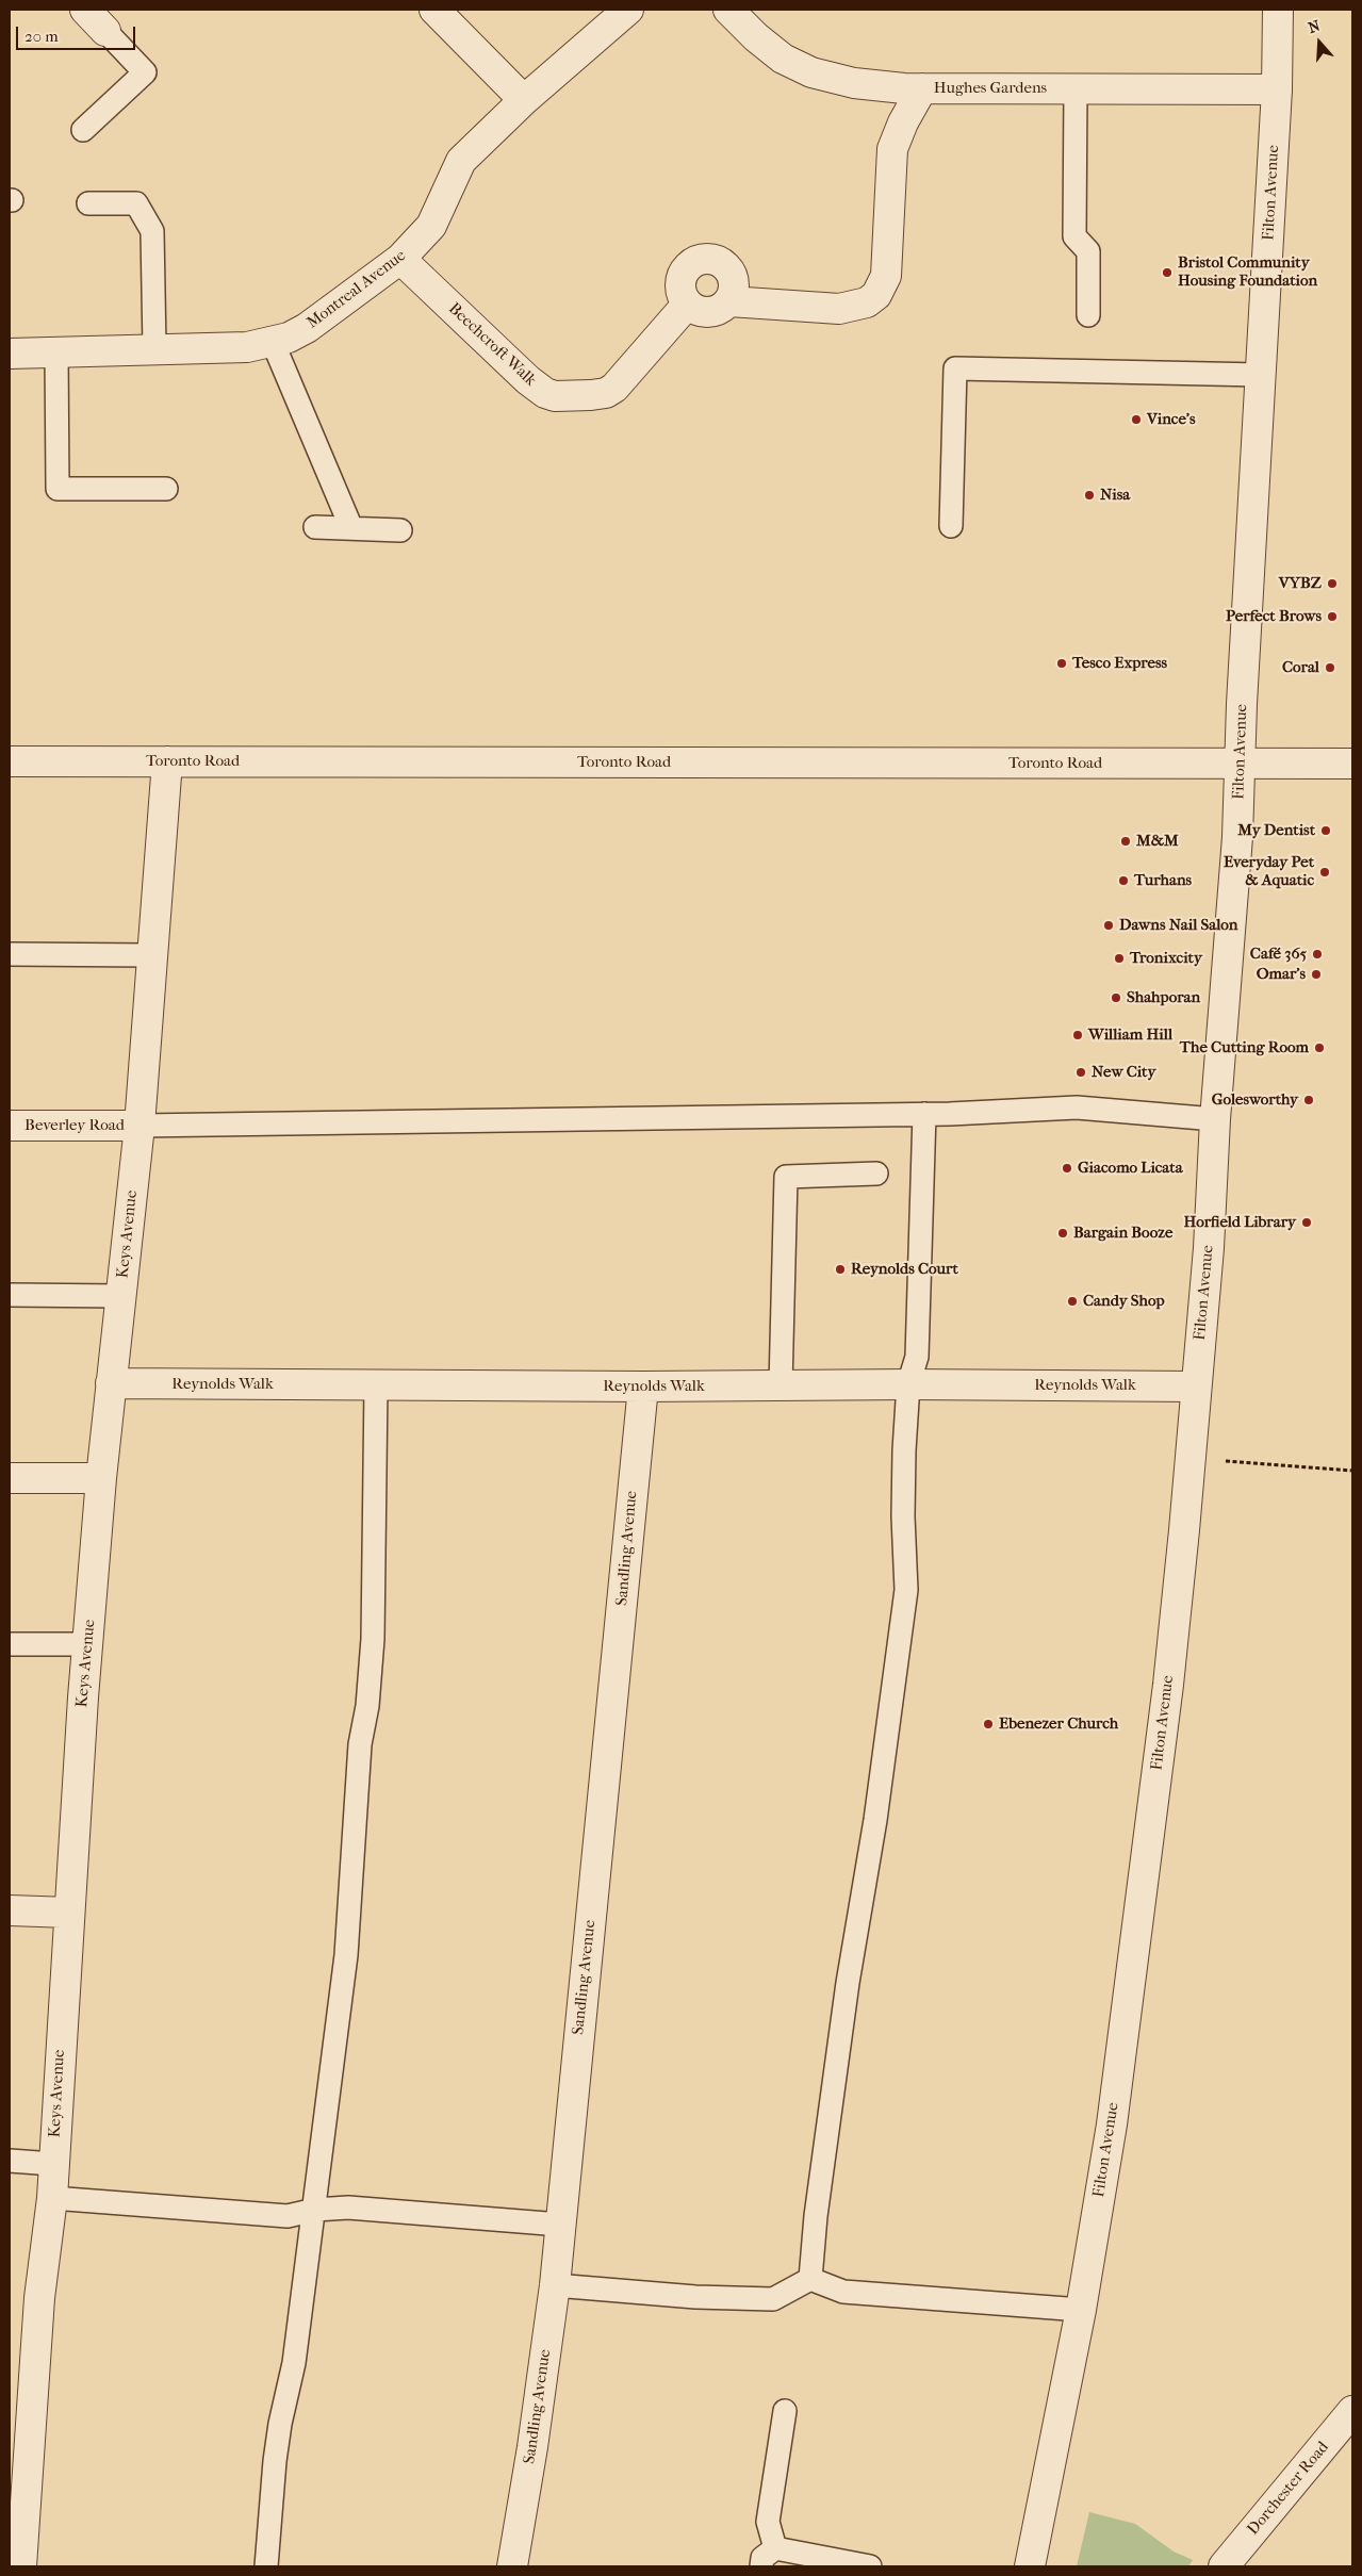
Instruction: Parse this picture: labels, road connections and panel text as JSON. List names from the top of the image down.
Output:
{
  "streets": {
    "street": [
      "Hughes Gardens",
      "Filton Avenue",
      "Montreal Avenue",
      "Beechcroft Walk",
      "Toronto Road",
      "Beverley Road",
      "Keys Avenue",
      "Reynolds Walk",
      "Sandling Avenue",
      "Dorchester Road"
    ]
  },
  "crossings": [
    ["Hughes Gardens", "Filton Avenue"],
    ["Filton Avenue", "Toronto Road"],
    ["Filton Avenue", "Reynolds Walk"],
    ["Montreal Avenue", "Beechcroft Walk"],
    ["Toronto Road", "Keys Avenue"],
    ["Beverley Road", "Keys Avenue"],
    ["Keys Avenue", "Reynolds Walk"],
    ["Reynolds Walk", "Sandling Avenue"]
  ],
  "places": [
    "Bristol Community Housing Foundation",
    "Vince's",
    "Nisa",
    "VYBZ",
    "Perfect Brows",
    "Tesco Express",
    "Coral",
    "My Dentist",
    "M&M",
    "Everyday Pet & Aquatic",
    "Turhans",
    "Dawns Nail Salon",
    "Café 365",
    "Tronixcity",
    "Omar's",
    "Shahporan",
    "William Hill",
    "The Cutting Room",
    "New City",
    "Golesworthy",
    "Giacomo Licata",
    "Horfield Library",
    "Bargain Booze",
    "Reynolds Court",
    "Candy Shop",
    "Ebenezer Church"
  ],
  "scale_bar": "20 m",
  "north": "top"
}
